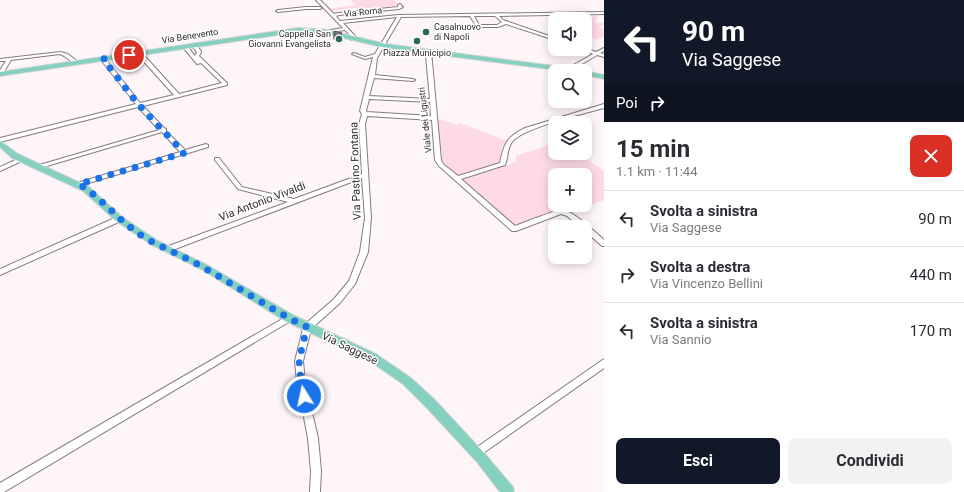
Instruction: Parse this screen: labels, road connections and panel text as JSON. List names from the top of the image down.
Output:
{
  "streets": {
    "main road": ["Via Benevento", "Via Saggese"],
    "street": [
      "Via Roma",
      "Viale dei Ligustri",
      "Via Pastino Fontana",
      "Via Antonio Vivaldi"
    ]
  },
  "crossings": [
    ["Via Benevento", "Viale dei Ligustri"],
    ["Via Pastino Fontana", "Via Antonio Vivaldi"],
    ["Via Pastino Fontana", "Via Saggese"],
    ["Via Antonio Vivaldi", "Via Saggese"]
  ],
  "places": ["Casalnuovo di Napoli", "Cappella San Giovanni Evangelista", "Piazza Municipio"],
  "page": {
    "turn": ["90 m", "Via Saggese"],
    "map_buttons": ["+", "−"],
    "then": "Poi",
    "heading": ["15 min", "1.1 km · 11:44"],
    "list": [
      {
        "name": "Svolta a sinistra",
        "note": "Via Saggese",
        "value": "90 m"
      },
      {
        "name": "Svolta a destra",
        "note": "Via Vincenzo Bellini",
        "value": "440 m"
      },
      {
        "name": "Svolta a sinistra",
        "note": "Via Sannio",
        "value": "170 m"
      }
    ],
    "buttons": ["Esci", "Condividi"]
  }
}
